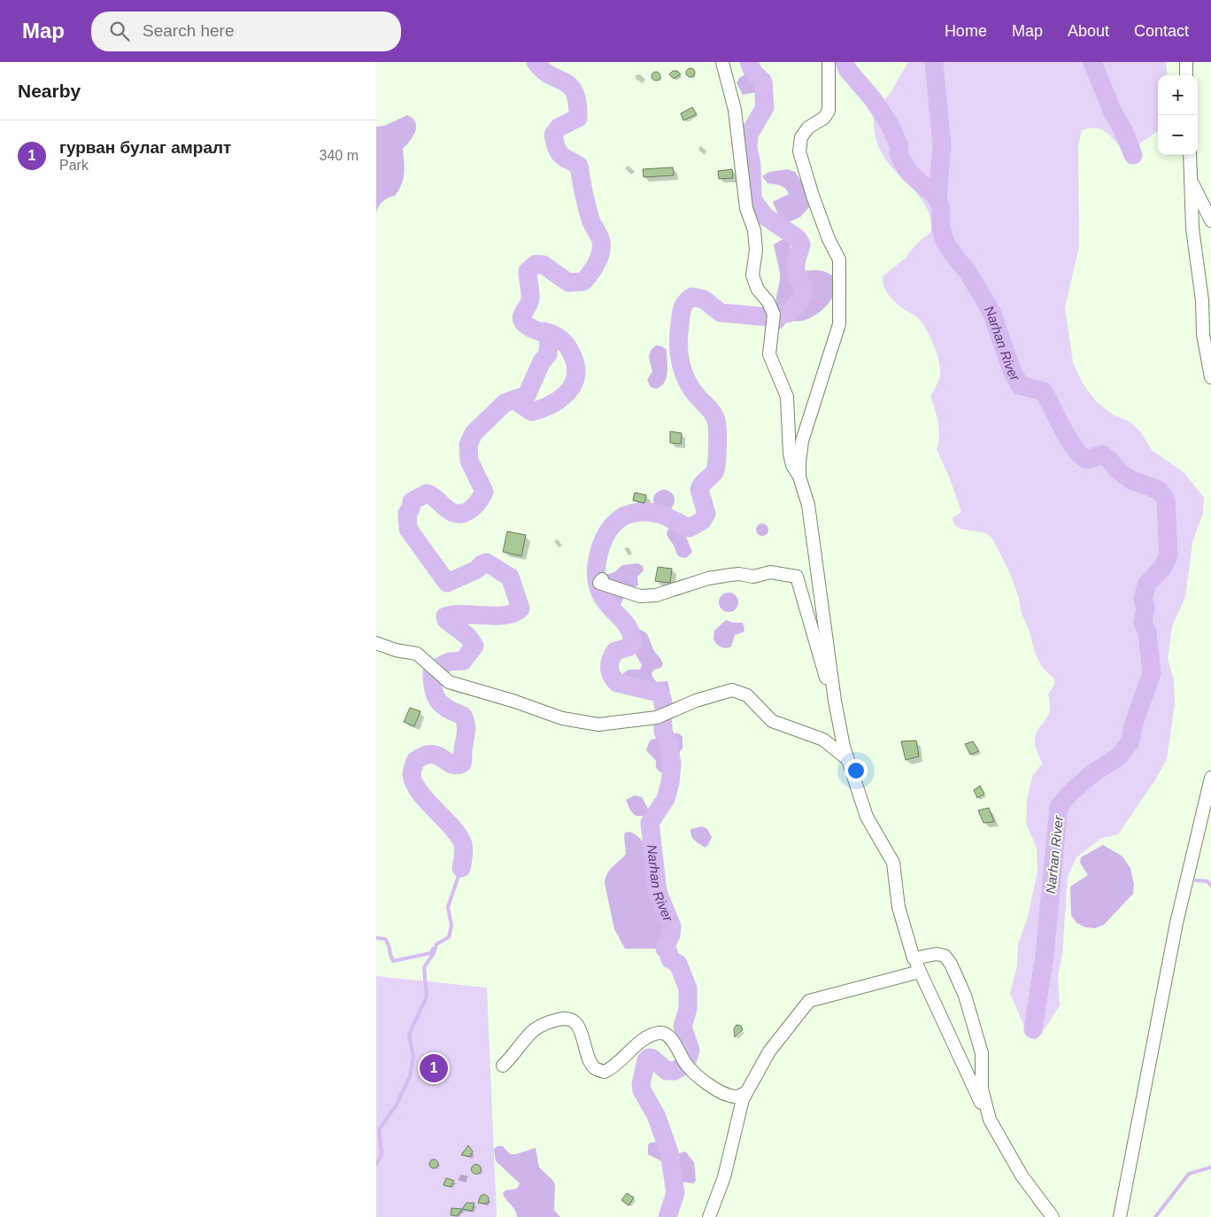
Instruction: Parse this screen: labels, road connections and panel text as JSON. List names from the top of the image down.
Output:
{
  "water": ["Narhan River"],
  "page": {
    "header": "Map",
    "search": "Search here",
    "nav": [
      "Home",
      "Map",
      "About",
      "Contact"
    ],
    "heading": "Nearby",
    "map_buttons": ["+", "−"],
    "list": [
      {
        "mark": "1",
        "name": "гурван булаг амралт",
        "note": "Park",
        "value": "340 m"
      }
    ],
    "pins": "1"
  }
}
